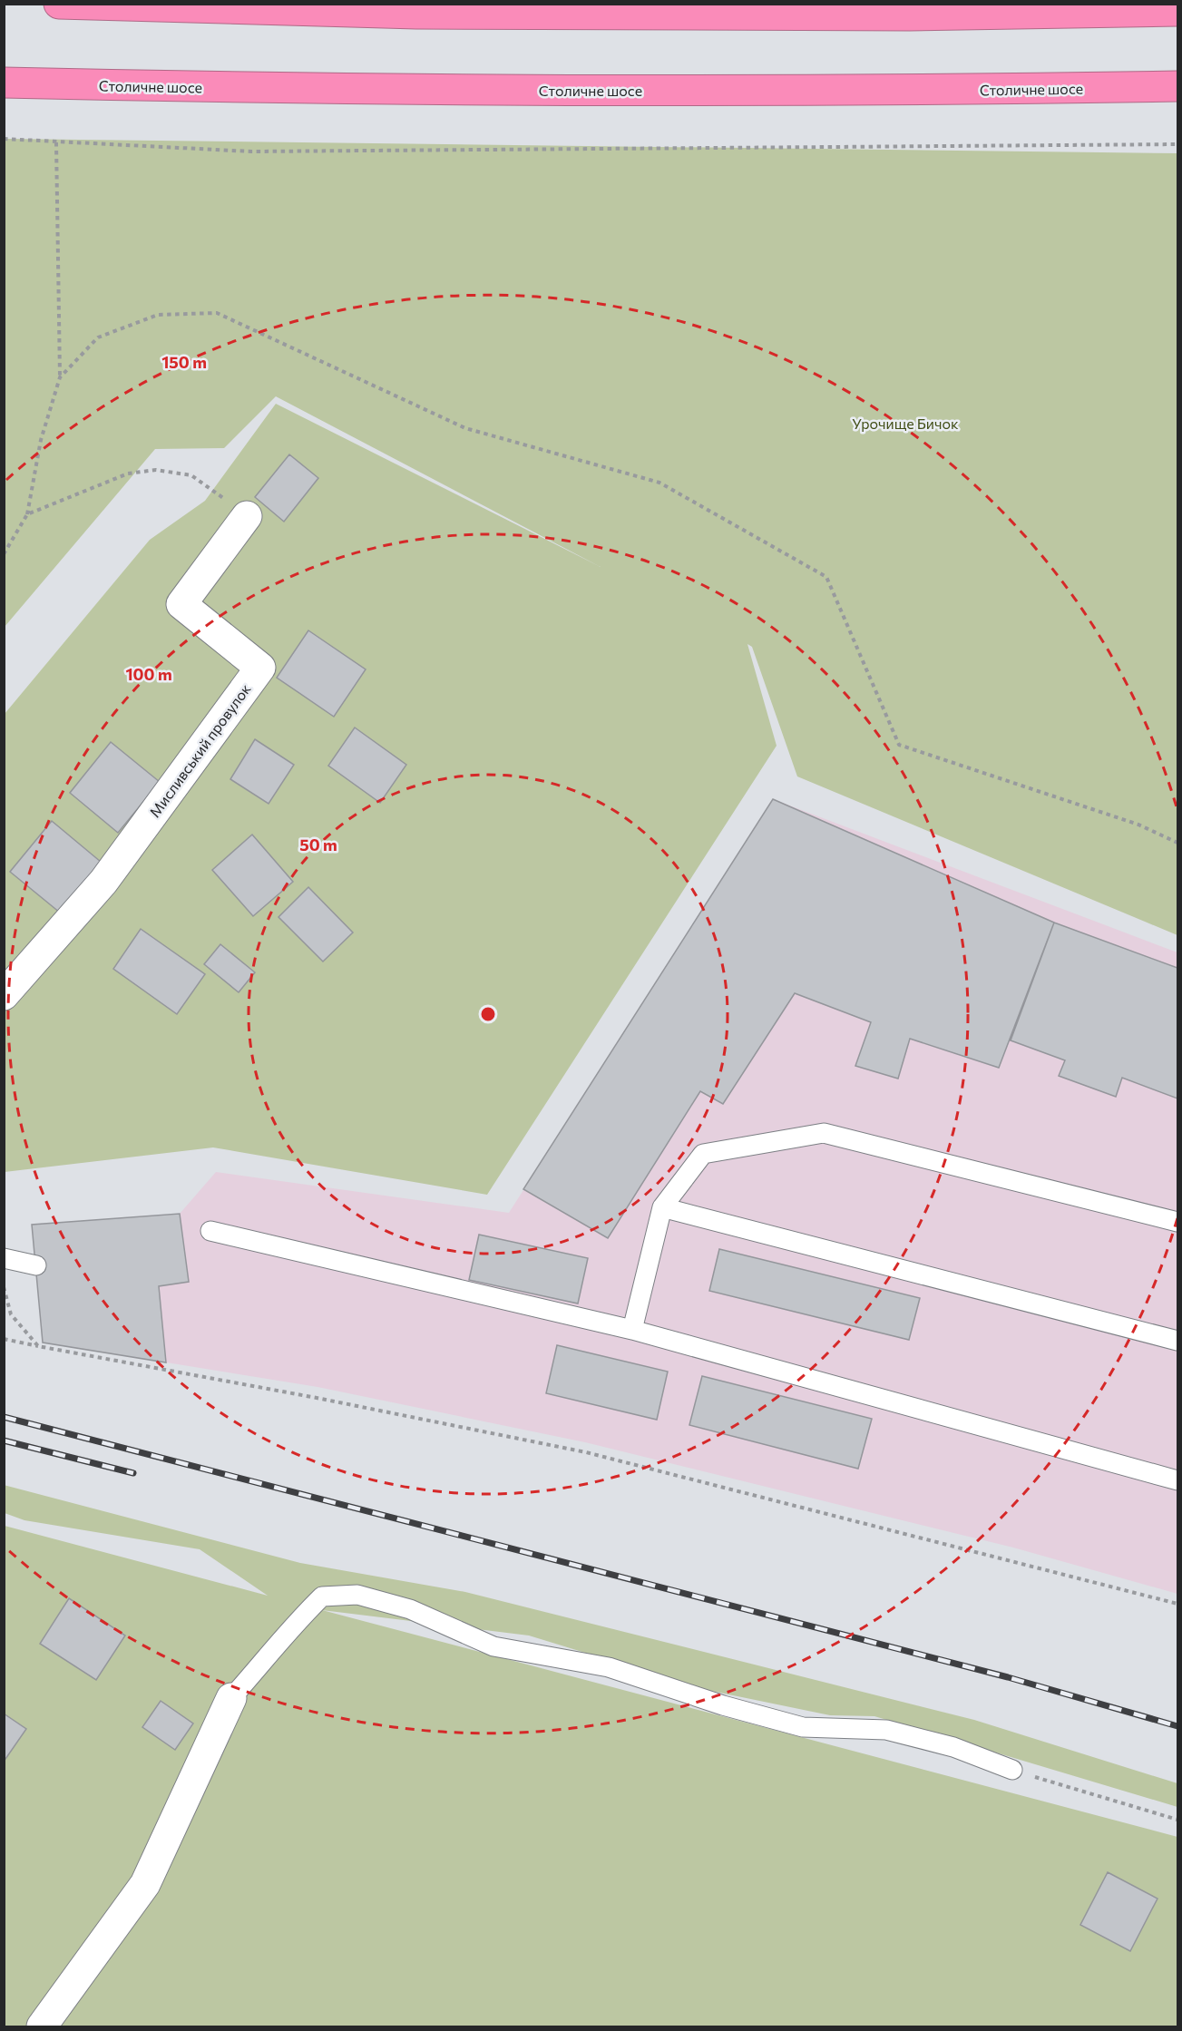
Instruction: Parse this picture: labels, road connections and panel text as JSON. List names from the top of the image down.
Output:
{
  "streets": {
    "highway": ["Столичне шосе"],
    "street": ["Мисливський провулок"]
  },
  "parks": ["Урочище Бичок"],
  "rings": ["150 m", "100 m", "50 m"]
}
